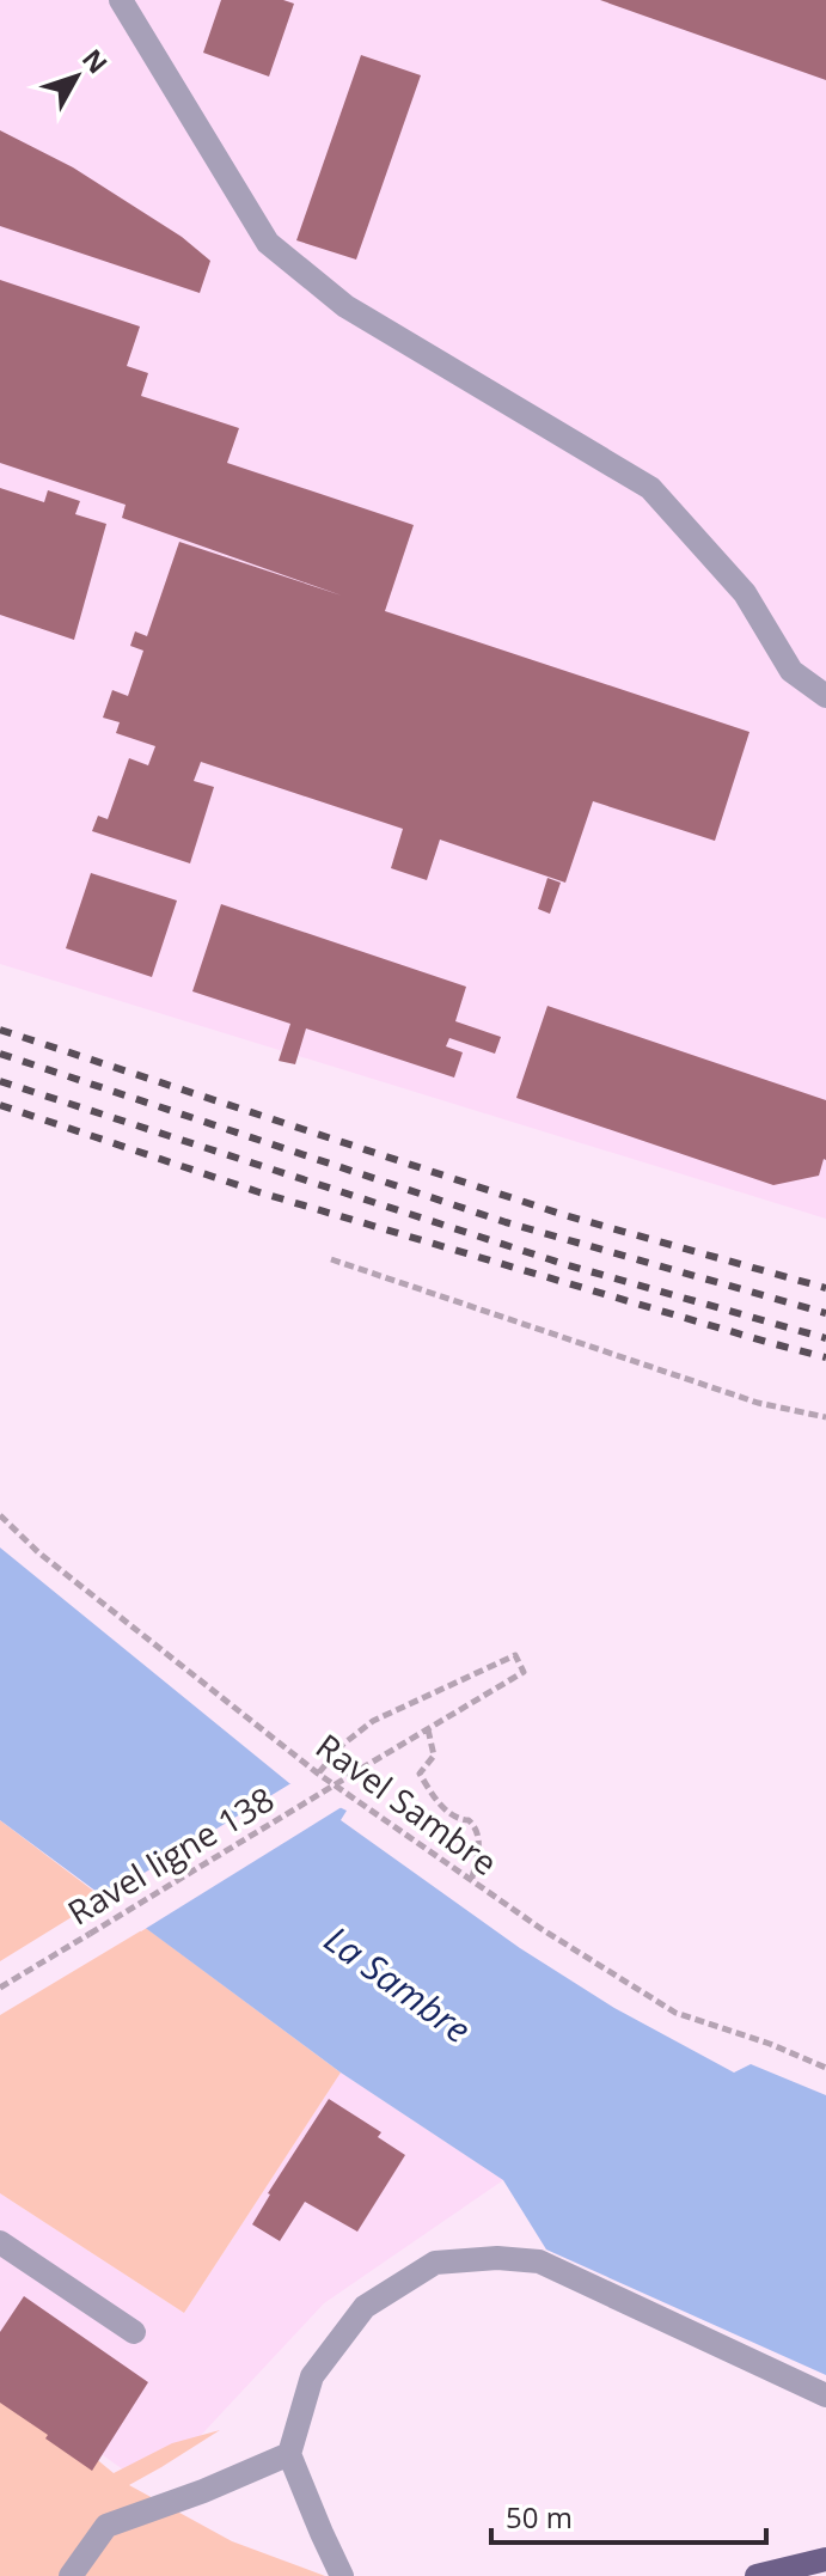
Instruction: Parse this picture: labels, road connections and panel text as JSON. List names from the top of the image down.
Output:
{
  "streets": {
    "path": ["Ravel Sambre", "Ravel ligne 138"]
  },
  "crossings": [
    ["Ravel Sambre", "Ravel ligne 138"]
  ],
  "water": ["La Sambre"],
  "scale_bar": "50 m",
  "north": "top right"
}
